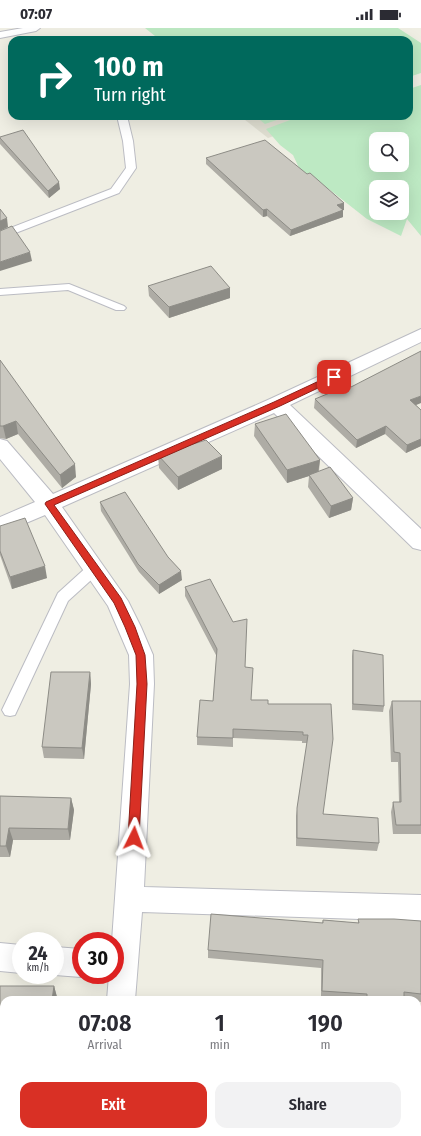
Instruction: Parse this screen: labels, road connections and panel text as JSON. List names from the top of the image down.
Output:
{
  "page": {
    "status": "07:07",
    "turn": ["100 m", "Turn right"],
    "speed": "24 km/h",
    "limit": "30",
    "eta": [
      "07:08",
      "Arrival",
      "1",
      "min",
      "190",
      "m"
    ],
    "buttons": ["Exit", "Share"]
  }
}
